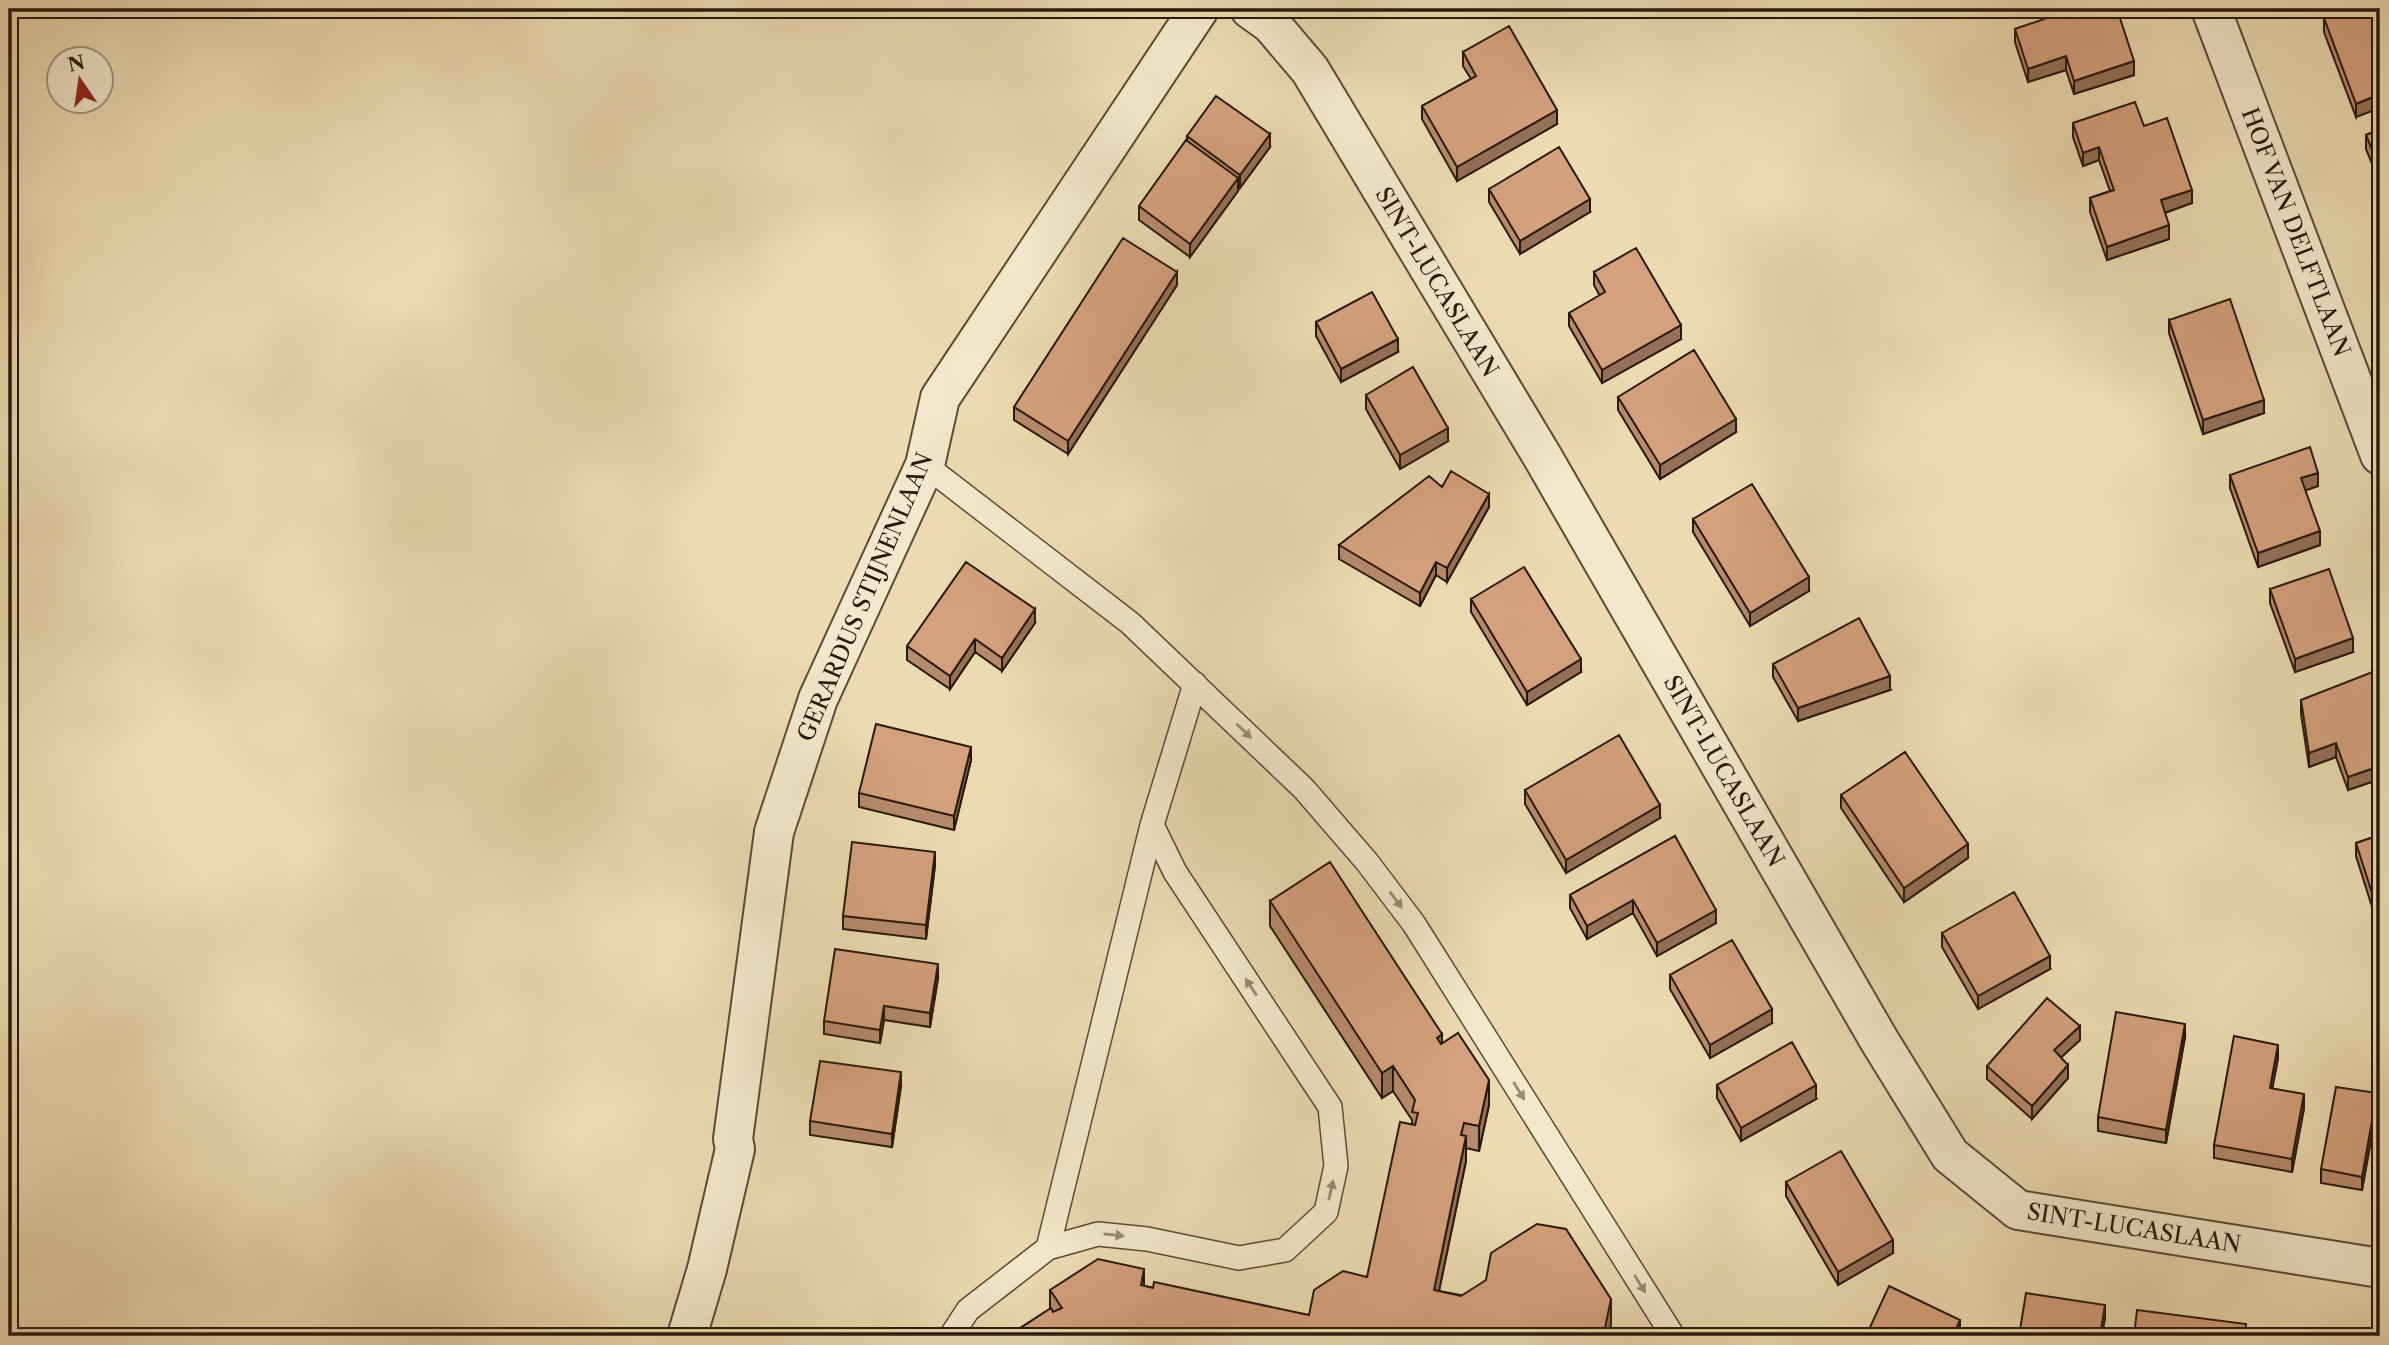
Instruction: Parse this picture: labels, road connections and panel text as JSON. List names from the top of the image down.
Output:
{
  "streets": {
    "street": ["HOF VAN DELFTLAAN", "SINT-LUCASLAAN", "GERARDUS STIJNENLAAN"]
  },
  "north": "top"
}
